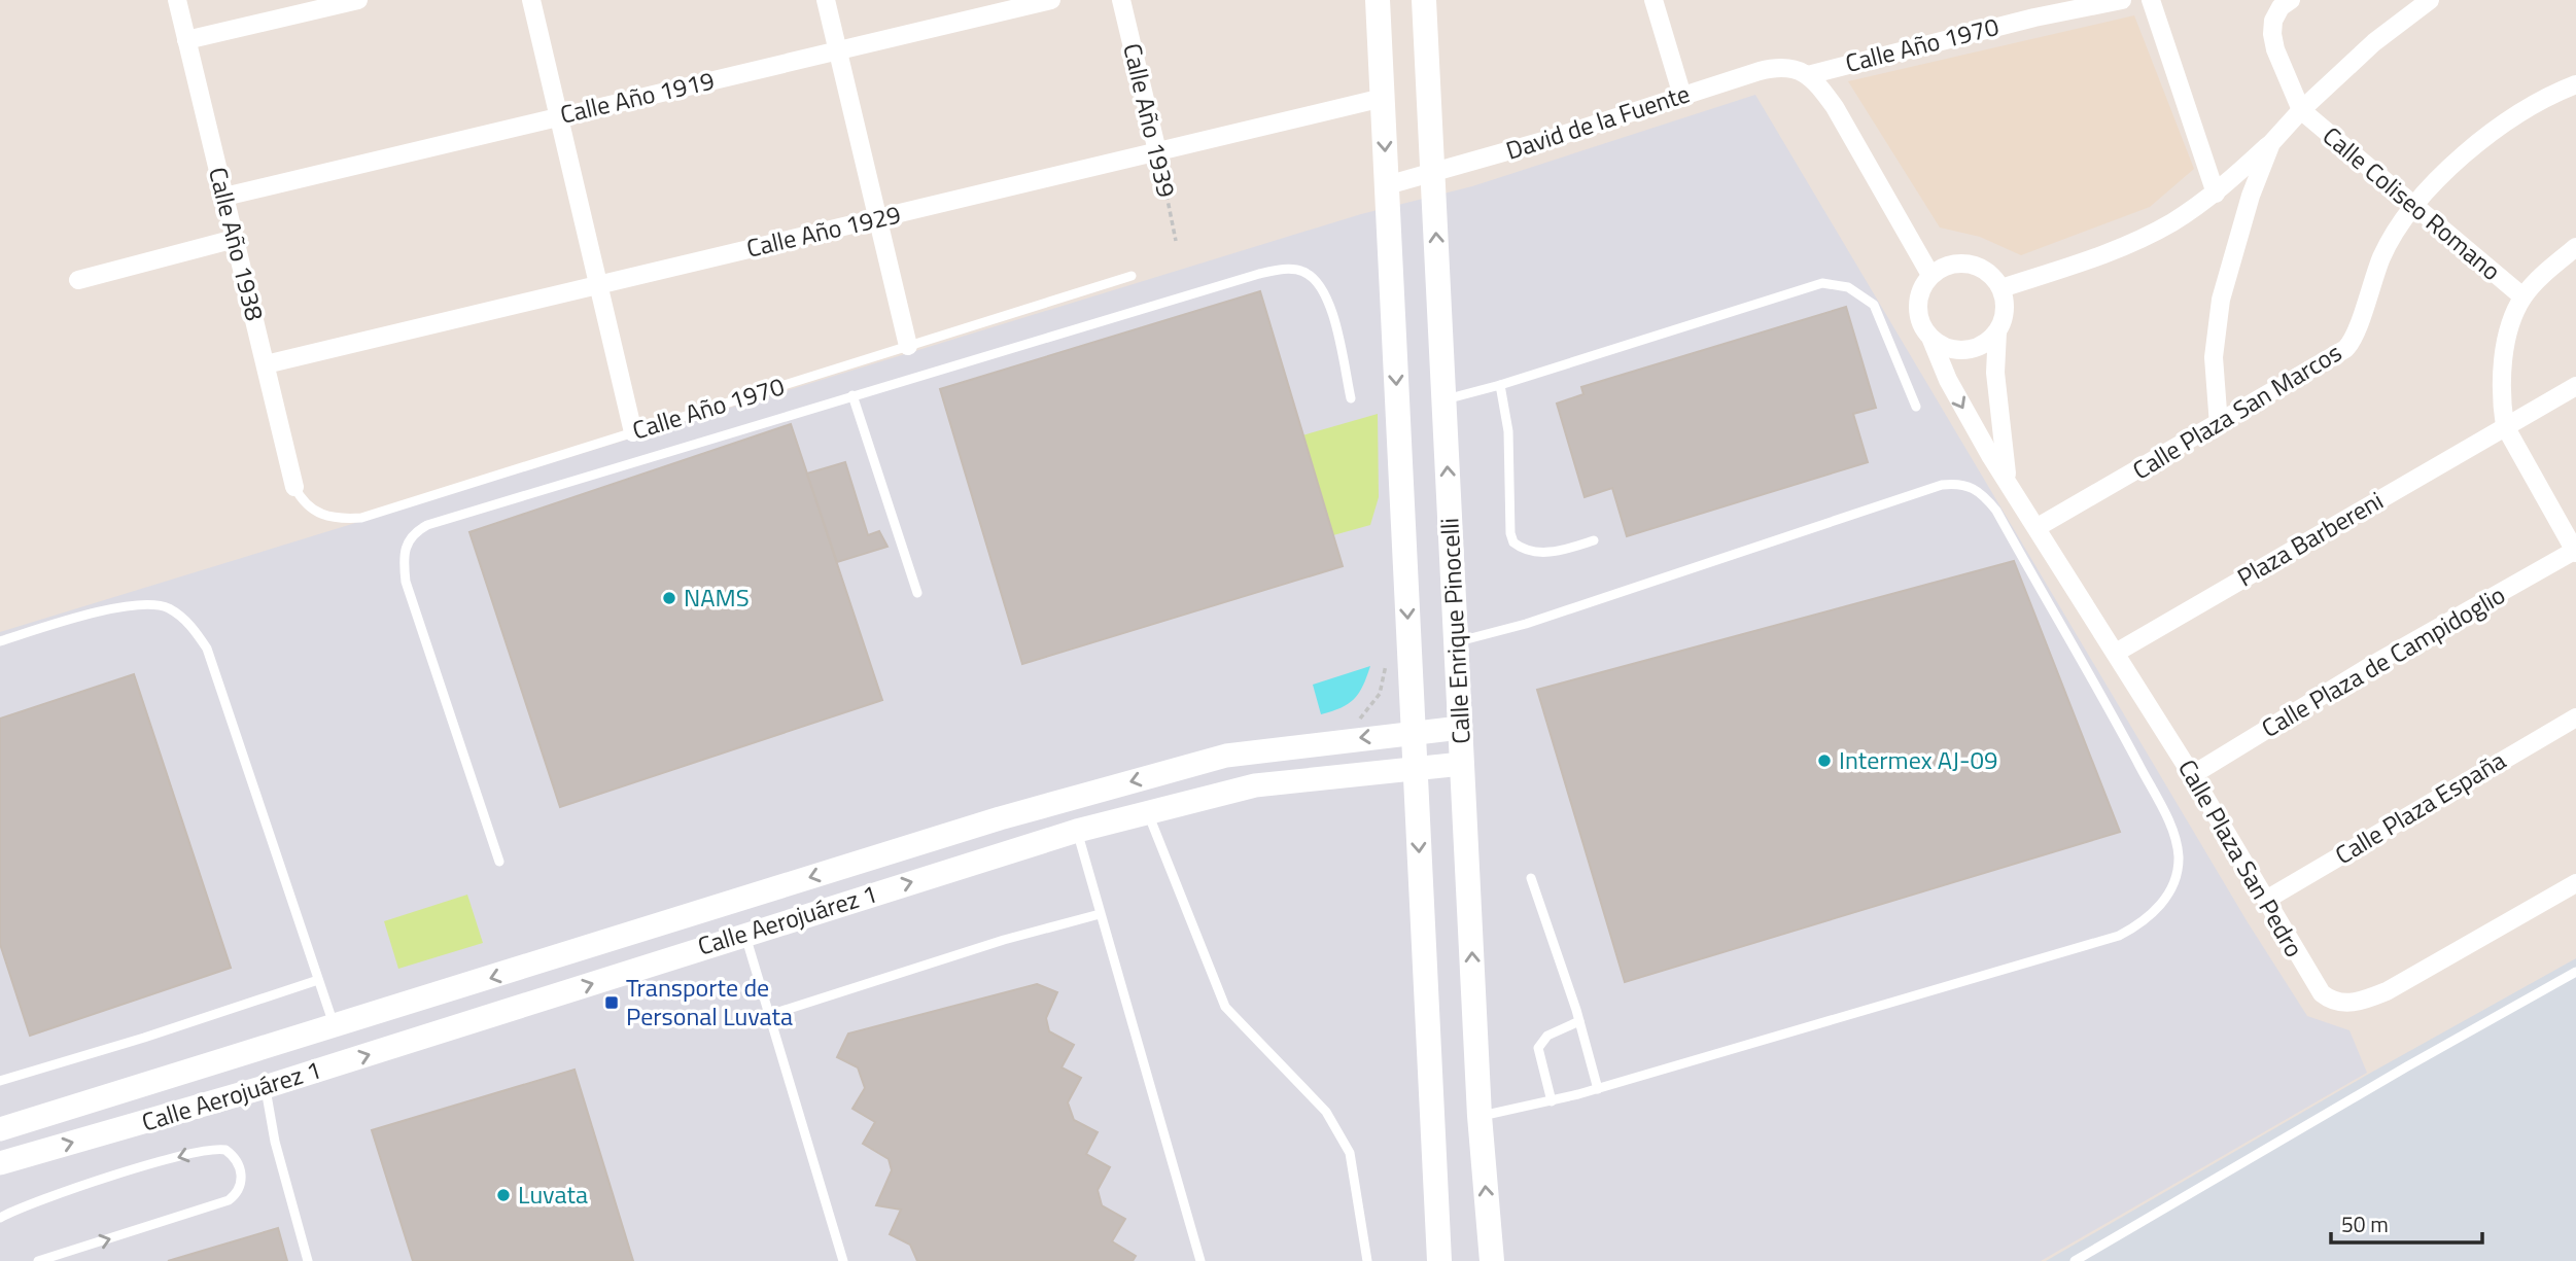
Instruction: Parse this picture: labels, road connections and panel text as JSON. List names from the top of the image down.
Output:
{
  "streets": {
    "main road": ["Calle Enrique Pinocelli"],
    "street": [
      "Calle Año 1970",
      "Calle Año 1919",
      "Calle Año 1939",
      "David de la Fuente",
      "Calle Coliseo Romano",
      "Calle Año 1929",
      "Calle Año 1938",
      "Calle Plaza San Marcos",
      "Plaza Barbereni",
      "Calle Plaza de Campidoglio",
      "Calle Plaza España",
      "Calle Plaza San Pedro",
      "Calle Aerojuárez 1"
    ]
  },
  "crossings": [
    ["Calle Año 1970", "David de la Fuente"],
    ["Calle Año 1970", "Calle Año 1938"],
    ["Calle Año 1919", "Calle Año 1938"],
    ["Calle Año 1939", "Calle Año 1929"],
    ["David de la Fuente", "Calle Enrique Pinocelli"],
    ["Calle Coliseo Romano", "Calle Plaza San Marcos"],
    ["Calle Año 1929", "Calle Año 1938"],
    ["Calle Año 1929", "Calle Enrique Pinocelli"],
    ["Calle Plaza San Marcos", "Calle Plaza San Pedro"],
    ["Plaza Barbereni", "Calle Plaza San Pedro"],
    ["Calle Enrique Pinocelli", "Calle Aerojuárez 1"],
    ["Calle Plaza de Campidoglio", "Calle Plaza San Pedro"],
    ["Calle Plaza España", "Calle Plaza San Pedro"]
  ],
  "places": {
    "other": ["NAMS", "Intermex AJ-09", "Luvata"],
    "transit": ["Transporte de Personal Luvata"]
  },
  "scale_bar": "50 m"
}
